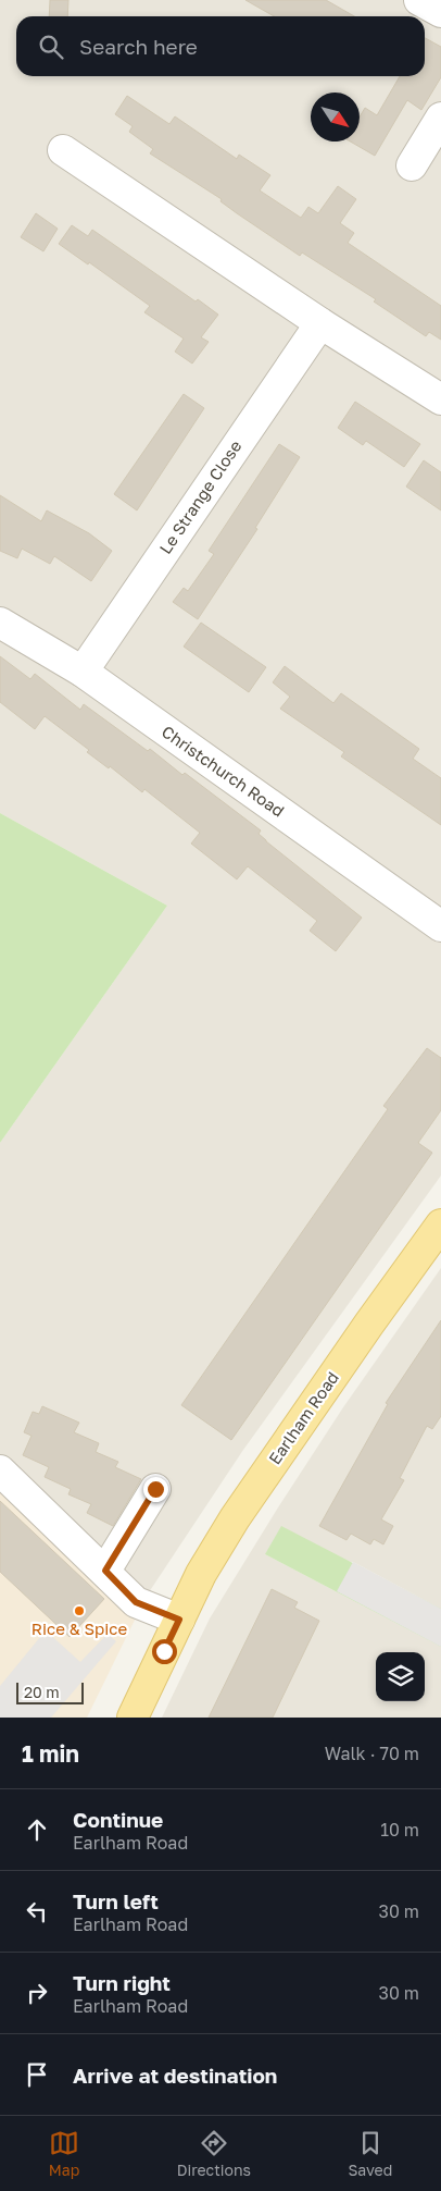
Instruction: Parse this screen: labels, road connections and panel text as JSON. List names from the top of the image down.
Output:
{
  "streets": {
    "main road": ["Earlham Road"],
    "street": ["Le Strange Close", "Christchurch Road"]
  },
  "crossings": [
    ["Le Strange Close", "Christchurch Road"]
  ],
  "places": ["Rice & Spice"],
  "scale_bar": "20 m",
  "north": "bottom right",
  "page": {
    "search": "Search here",
    "scale": "20 m",
    "heading": ["1 min", "Walk · 70 m"],
    "list": [
      ["Continue", "Earlham Road", "10 m"],
      ["Turn left", "Earlham Road", "30 m"],
      ["Turn right", "Earlham Road", "30 m"],
      "Arrive at destination"
    ],
    "nav": ["Map", "Directions", "Saved"]
  }
}
